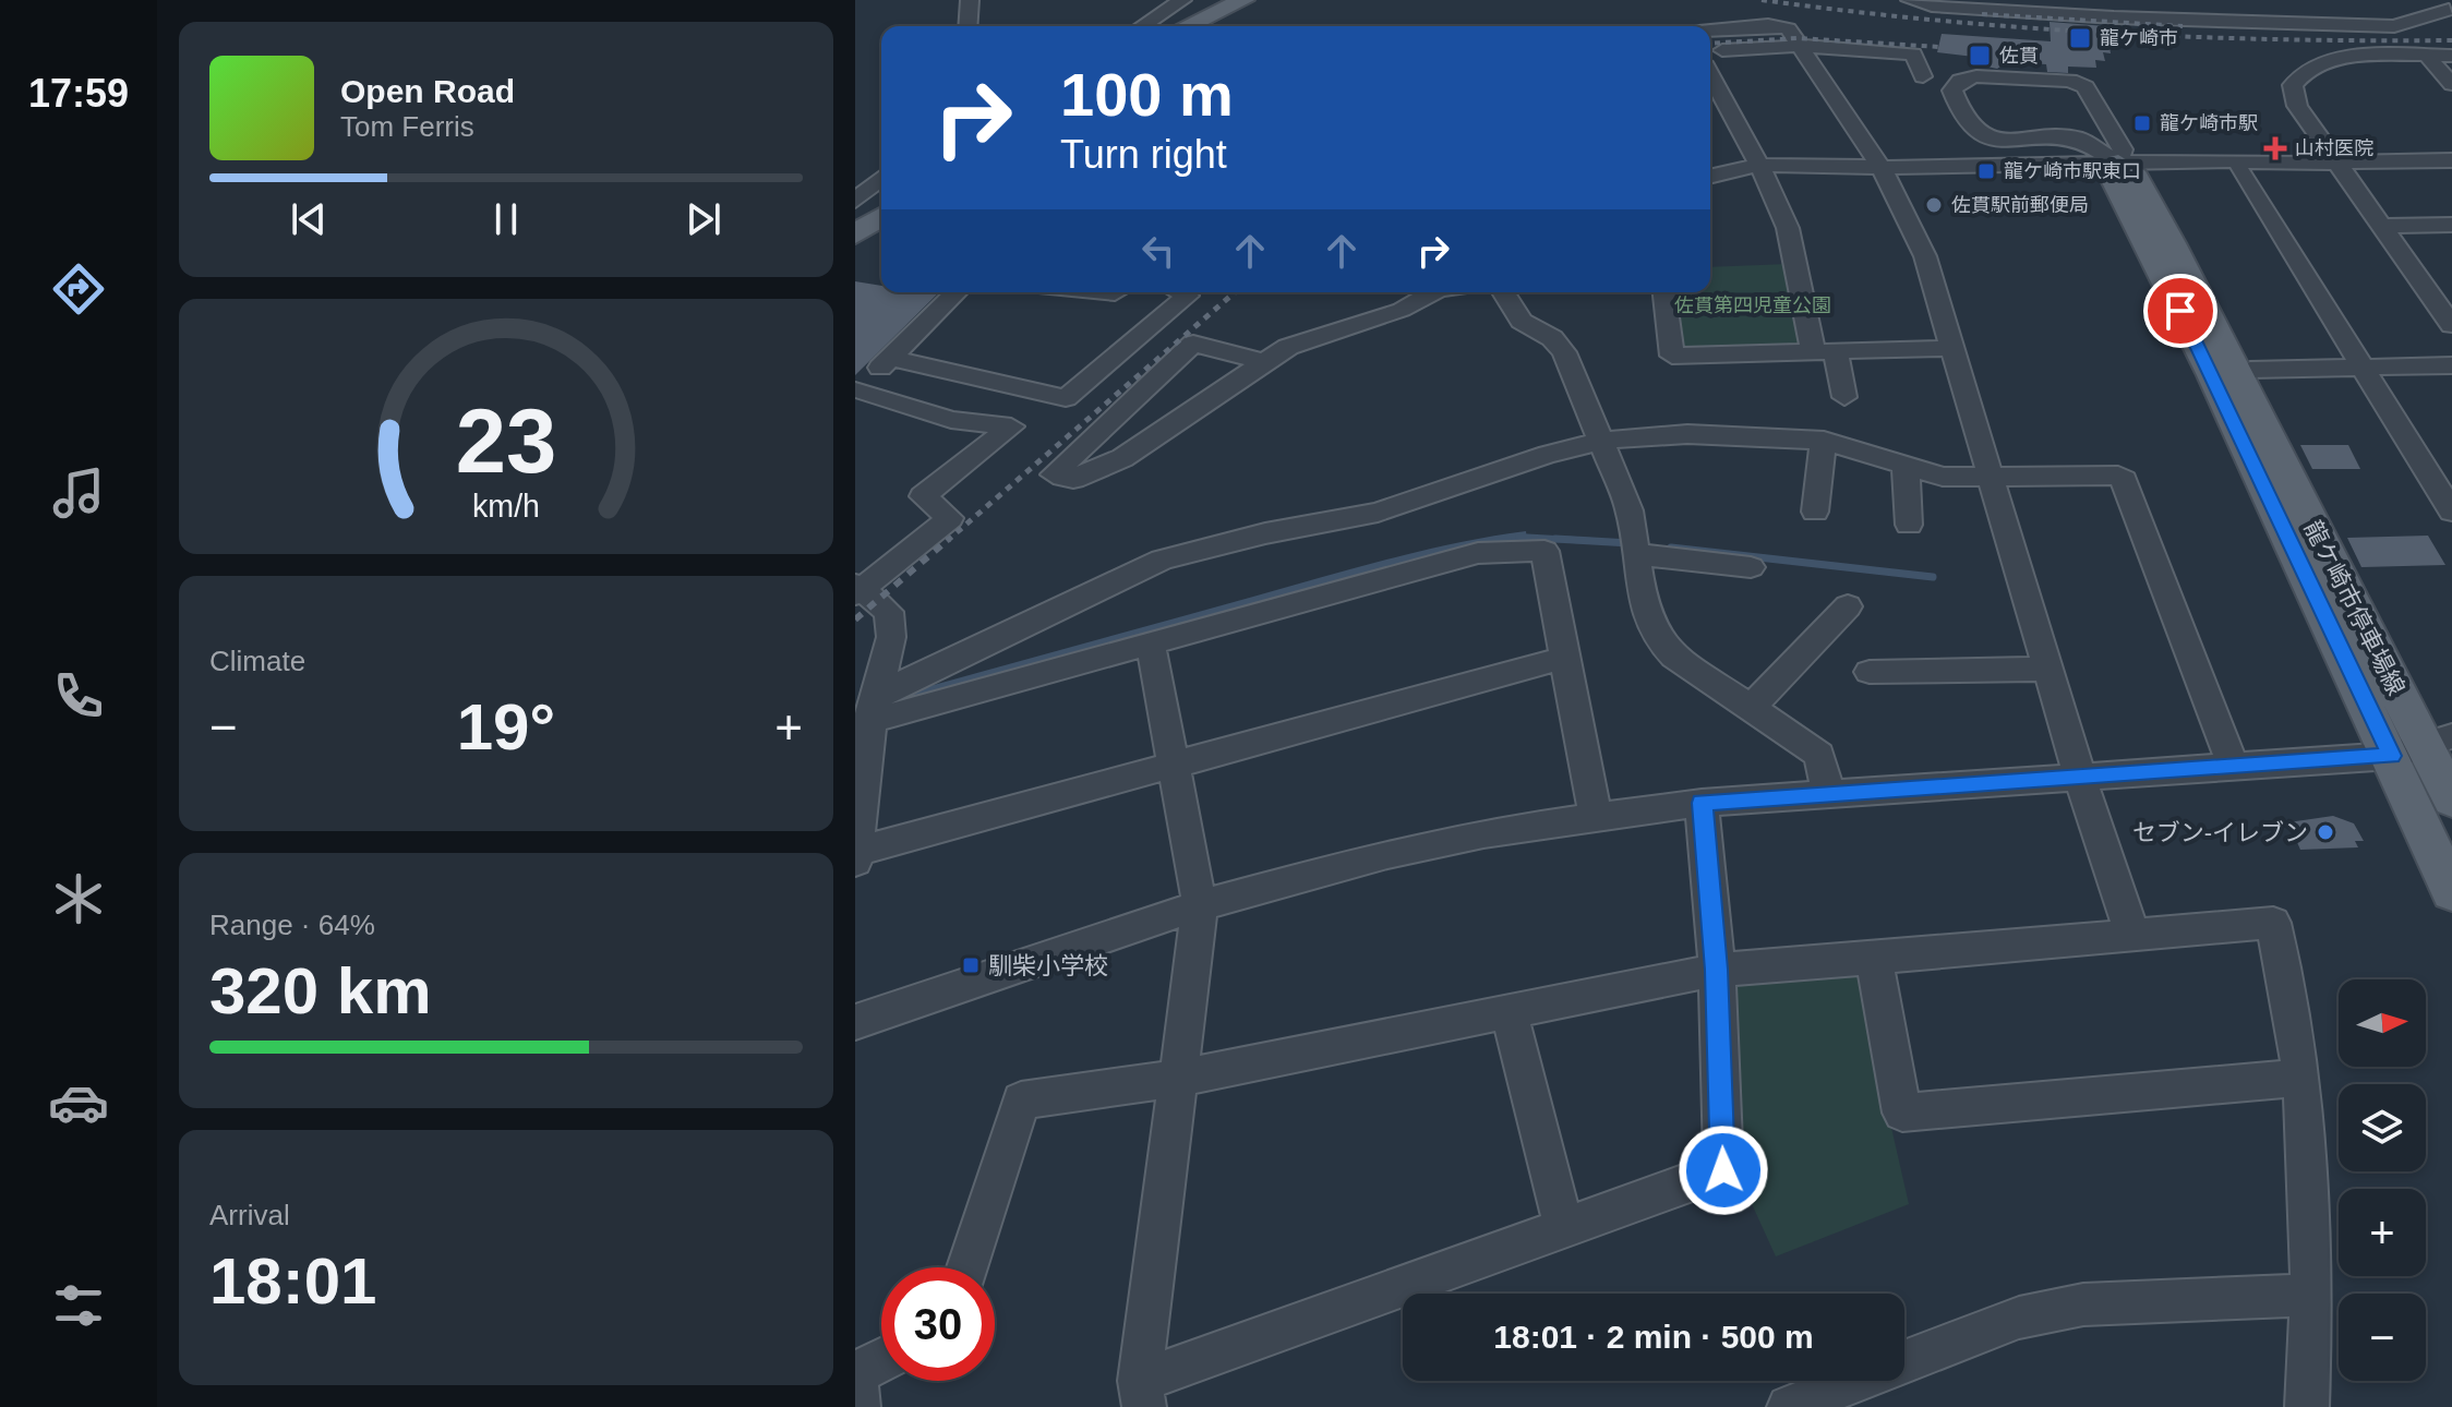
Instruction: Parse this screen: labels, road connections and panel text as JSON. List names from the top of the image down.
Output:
{
  "streets": {
    "main road": ["龍ケ崎市停車場線"]
  },
  "parks": ["佐貫第四児童公園"],
  "places": {
    "transit": [
      "龍ケ崎市",
      "佐貫",
      "龍ケ崎市駅",
      "龍ケ崎市駅東口",
      "馴柴小学校"
    ],
    "health": ["山村医院"],
    "other": ["佐貫駅前郵便局", "セブン-イレブン"]
  },
  "north": "right",
  "page": {
    "tabs": "17:59",
    "turn": ["100 m", "Turn right"],
    "song": ["Open Road", "Tom Ferris"],
    "tile": [
      "Climate",
      ["Range · 64%", "320 km"],
      ["Arrival", "18:01"]
    ],
    "heat": ["−", "19°", "+"],
    "map_buttons": ["+", "−"],
    "limit": "30",
    "trip": "18:01 · 2 min · 500 m",
    "gauge": ["23", "km/h"]
  }
}
